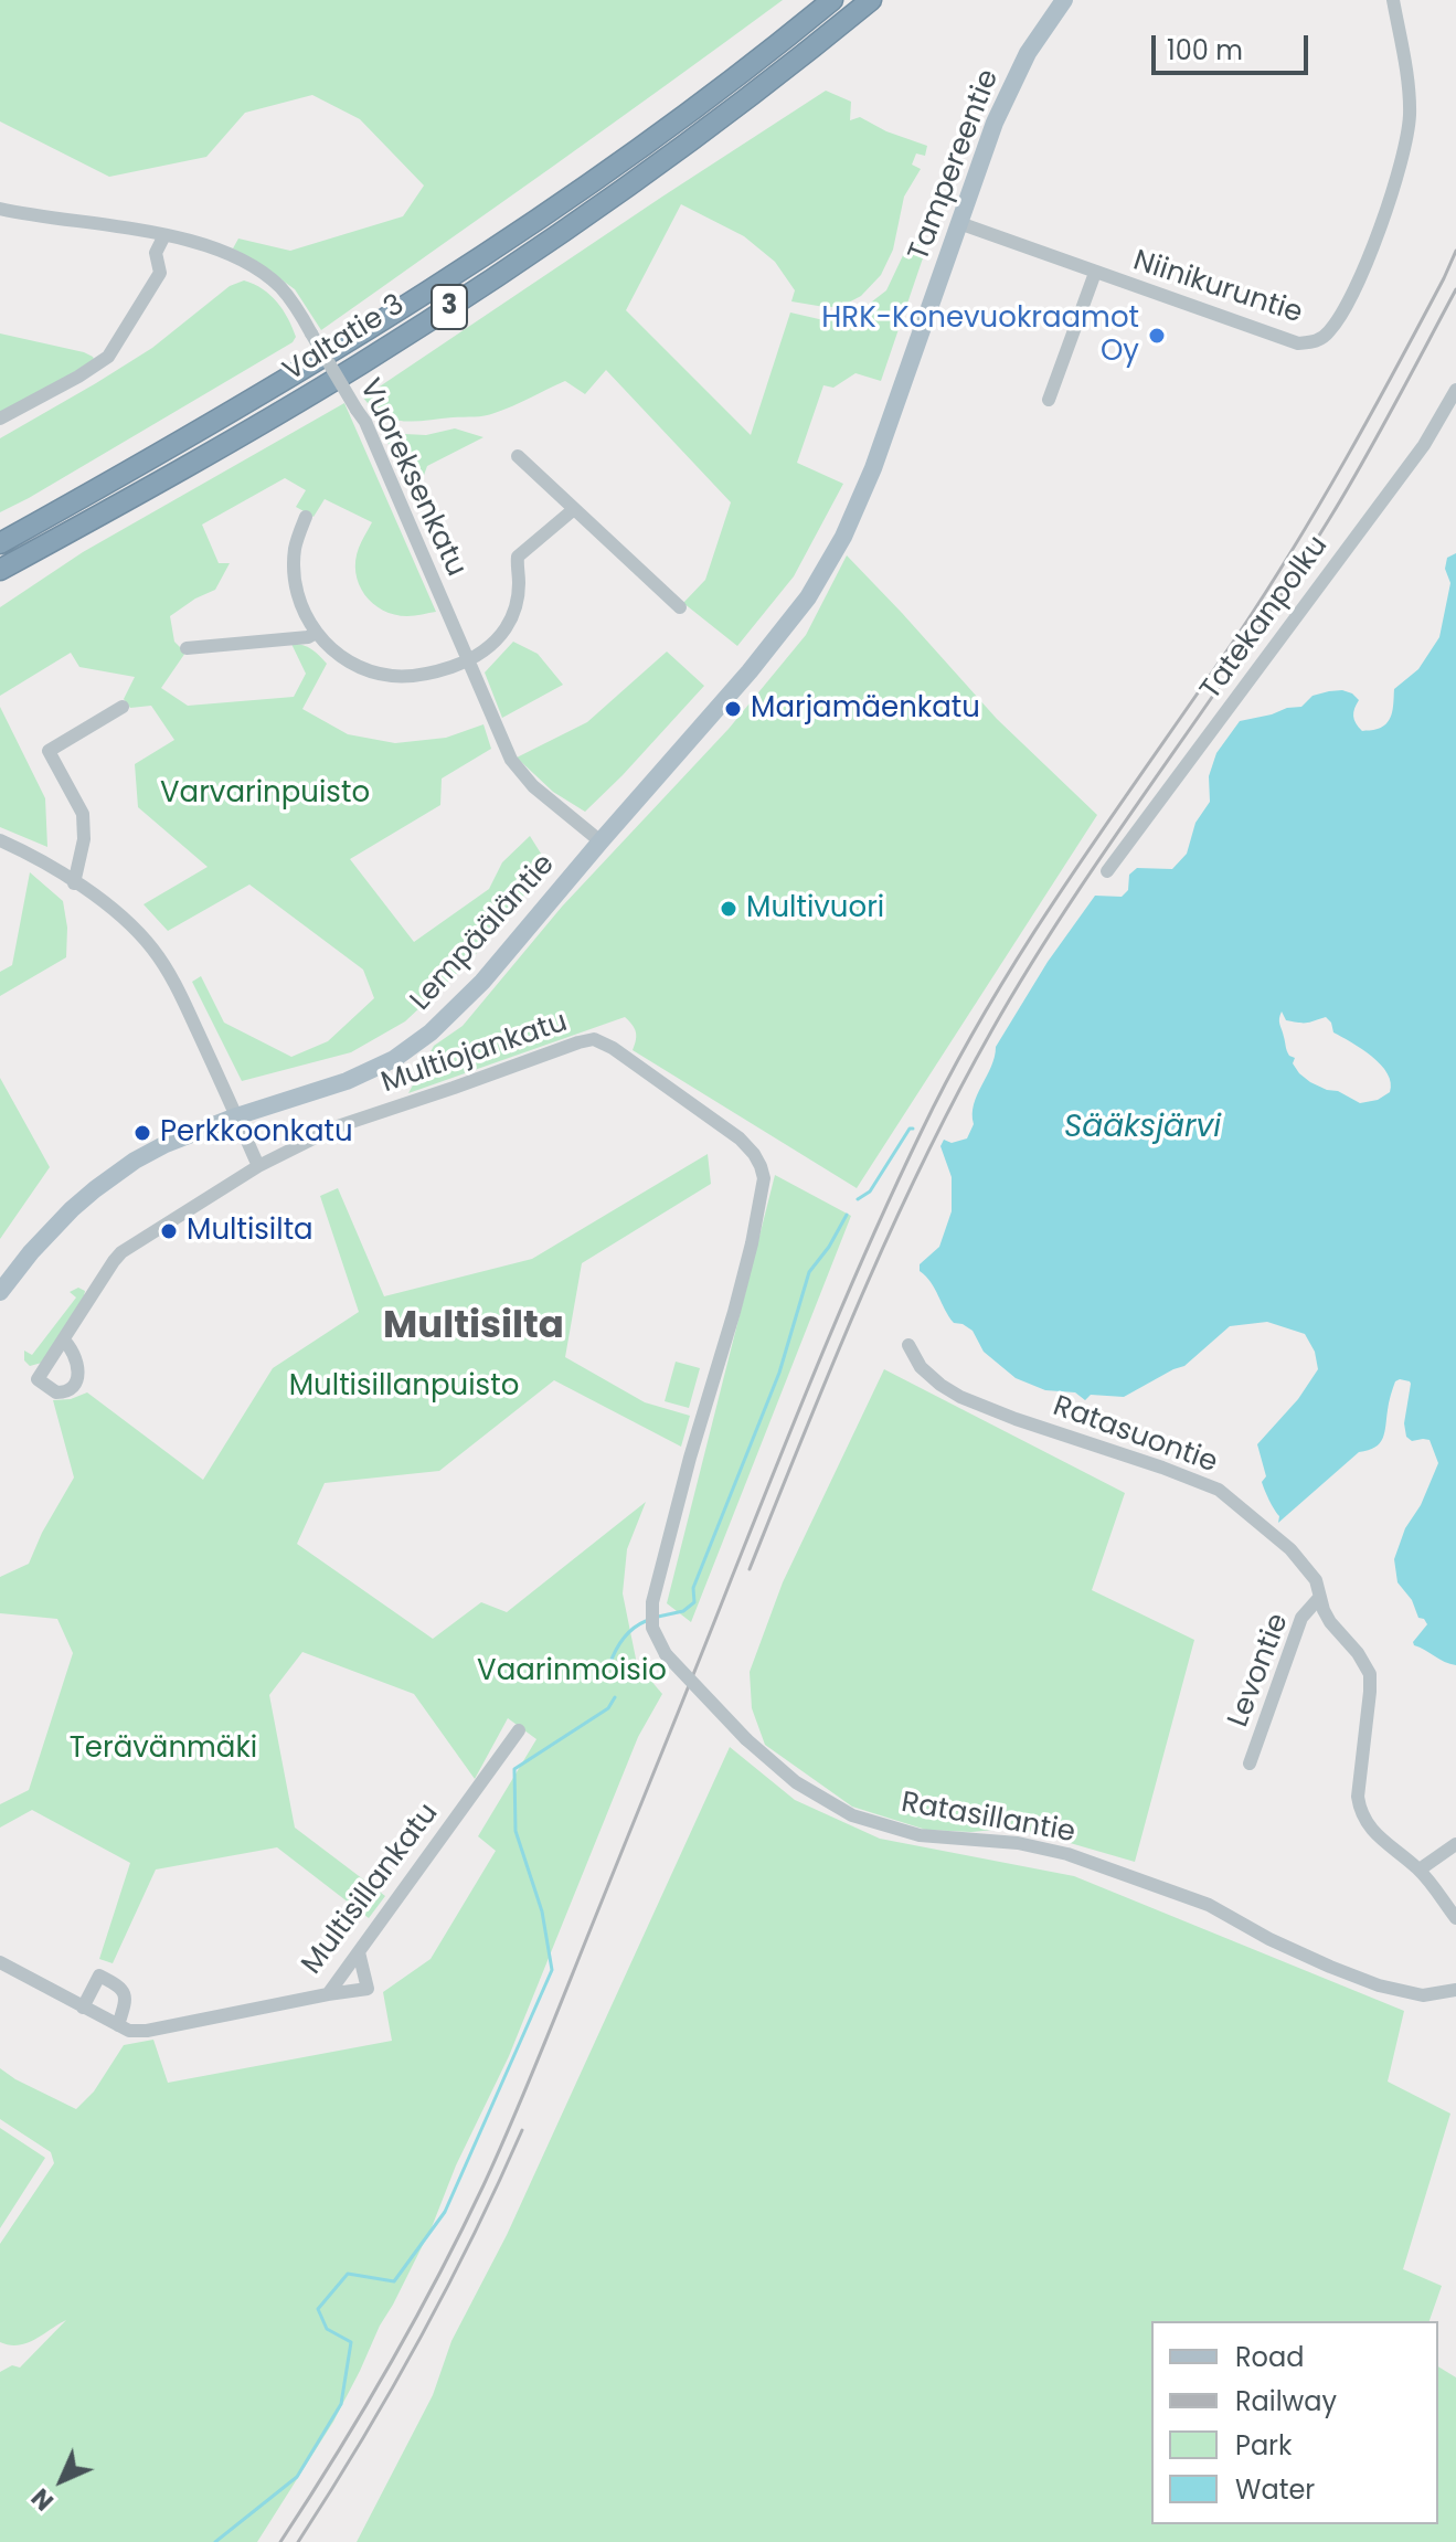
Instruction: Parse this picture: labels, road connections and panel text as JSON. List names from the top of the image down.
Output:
{
  "streets": {
    "highway": ["3", "Valtatie 3"],
    "main road": ["Tampereentie", "Lempääläntie"],
    "street": [
      "Niinikuruntie",
      "Vuoreksenkatu",
      "Tatekanpolku",
      "Multiojankatu",
      "Ratasuontie",
      "Levontie",
      "Ratasillantie",
      "Multisillankatu"
    ]
  },
  "crossings": [
    ["Tampereentie", "Niinikuruntie"],
    ["Tampereentie", "Lempääläntie"],
    ["Vuoreksenkatu", "Lempääläntie"],
    ["Multiojankatu", "Ratasillantie"],
    ["Ratasuontie", "Levontie"]
  ],
  "districts": ["Multisilta"],
  "water": ["Sääksjärvi"],
  "parks": [
    "Varvarinpuisto",
    "Multisillanpuisto",
    "Vaarinmoisio",
    "Terävänmäki"
  ],
  "places": [
    "HRK-Konevuokraamot Oy",
    "Marjamäenkatu",
    "Multivuori",
    "Perkkoonkatu",
    "Multisilta"
  ],
  "legend": [
    "Road",
    "Railway",
    "Park",
    "Water"
  ],
  "scale_bar": "100 m",
  "north": "bottom left"
}
